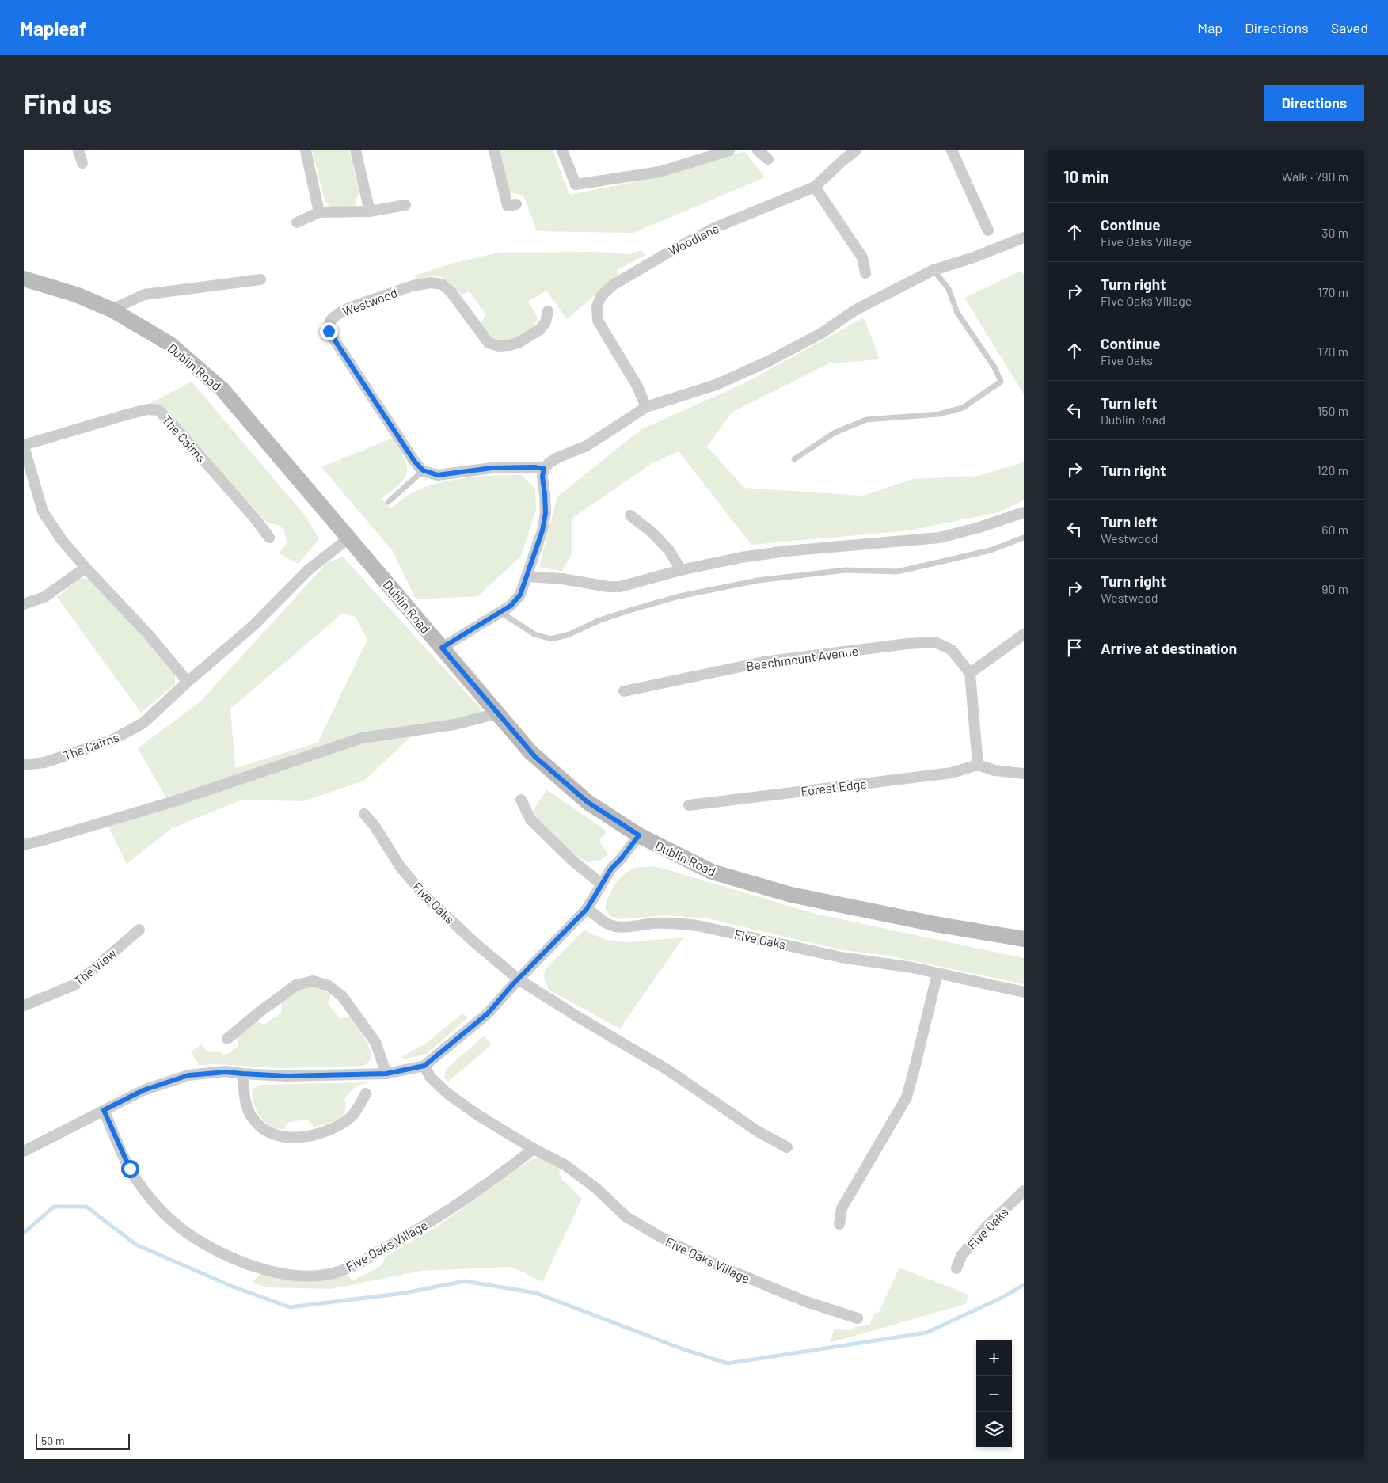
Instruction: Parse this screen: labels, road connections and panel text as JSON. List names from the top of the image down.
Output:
{
  "streets": {
    "main road": ["Dublin Road"],
    "street": [
      "Woodlane",
      "Westwood",
      "The Cairns",
      "Beechmount Avenue",
      "Forest Edge",
      "Five Oaks",
      "The View",
      "Five Oaks Village"
    ]
  },
  "crossings": [
    ["Dublin Road", "The Cairns"]
  ],
  "scale_bar": "50 m",
  "page": {
    "header": "Mapleaf",
    "nav": ["Map", "Directions", "Saved"],
    "buttons": "Directions",
    "title": "Find us",
    "heading": ["10 min", "Walk · 790 m"],
    "list": [
      ["Continue", "Five Oaks Village", "30 m"],
      ["Turn right", "Five Oaks Village", "170 m"],
      ["Continue", "Five Oaks", "170 m"],
      ["Turn left", "Dublin Road", "150 m"],
      ["Turn right", "120 m"],
      ["Turn left", "Westwood", "60 m"],
      ["Turn right", "Westwood", "90 m"],
      "Arrive at destination"
    ],
    "map_buttons": ["+", "−"],
    "scale": "50 m"
  }
}
